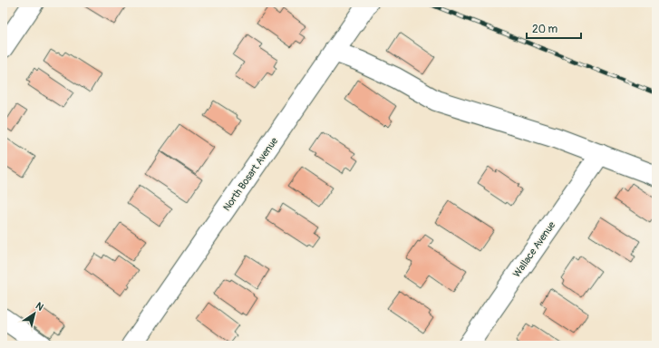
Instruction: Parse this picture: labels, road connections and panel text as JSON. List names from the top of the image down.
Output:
{
  "streets": {
    "street": ["North Bosart Avenue", "Wallace Avenue"]
  },
  "scale_bar": "20 m",
  "north": "top right"
}
